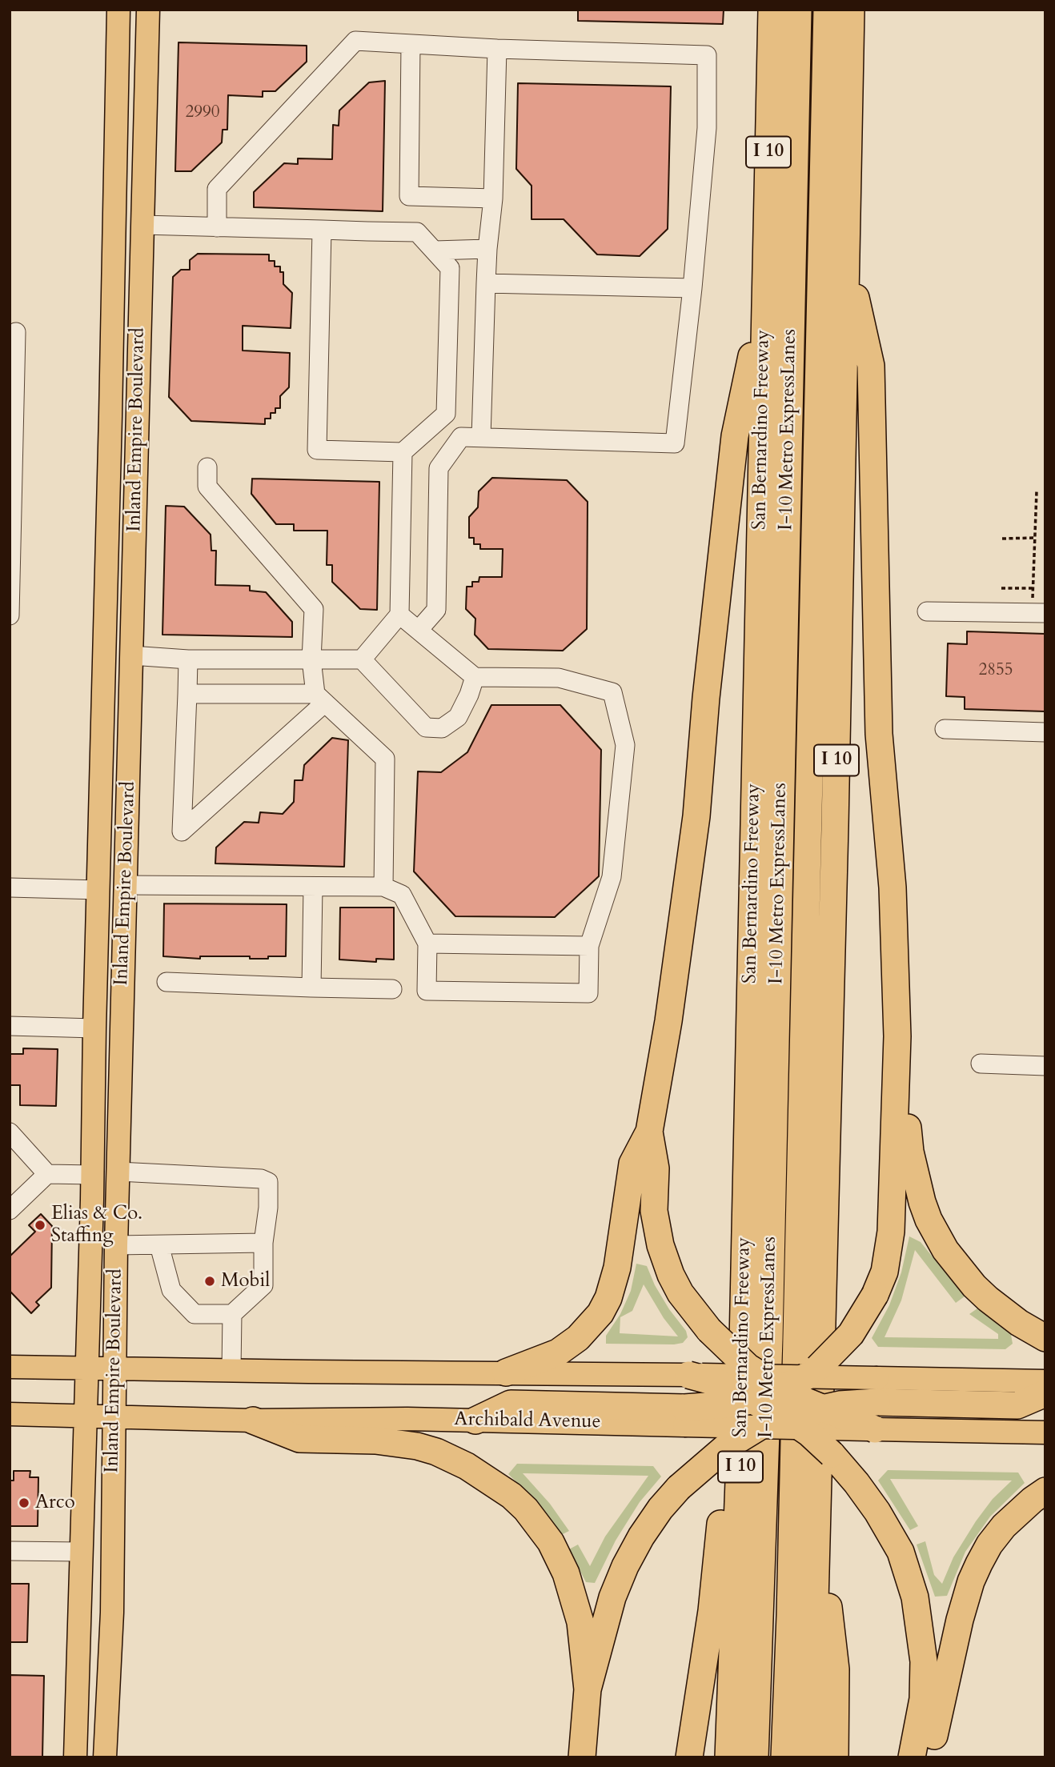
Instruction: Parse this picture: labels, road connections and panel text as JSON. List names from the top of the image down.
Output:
{
  "streets": {
    "highway": ["I 10", "San Bernardino Freeway", "I-10 Metro ExpressLanes"],
    "main road": ["Inland Empire Boulevard", "Archibald Avenue"]
  },
  "crossings": [
    ["Inland Empire Boulevard", "Archibald Avenue"]
  ],
  "places": ["Elias & Co. Staffing", "Mobil", "Arco"],
  "house_numbers": ["2990", "2855"]
}
